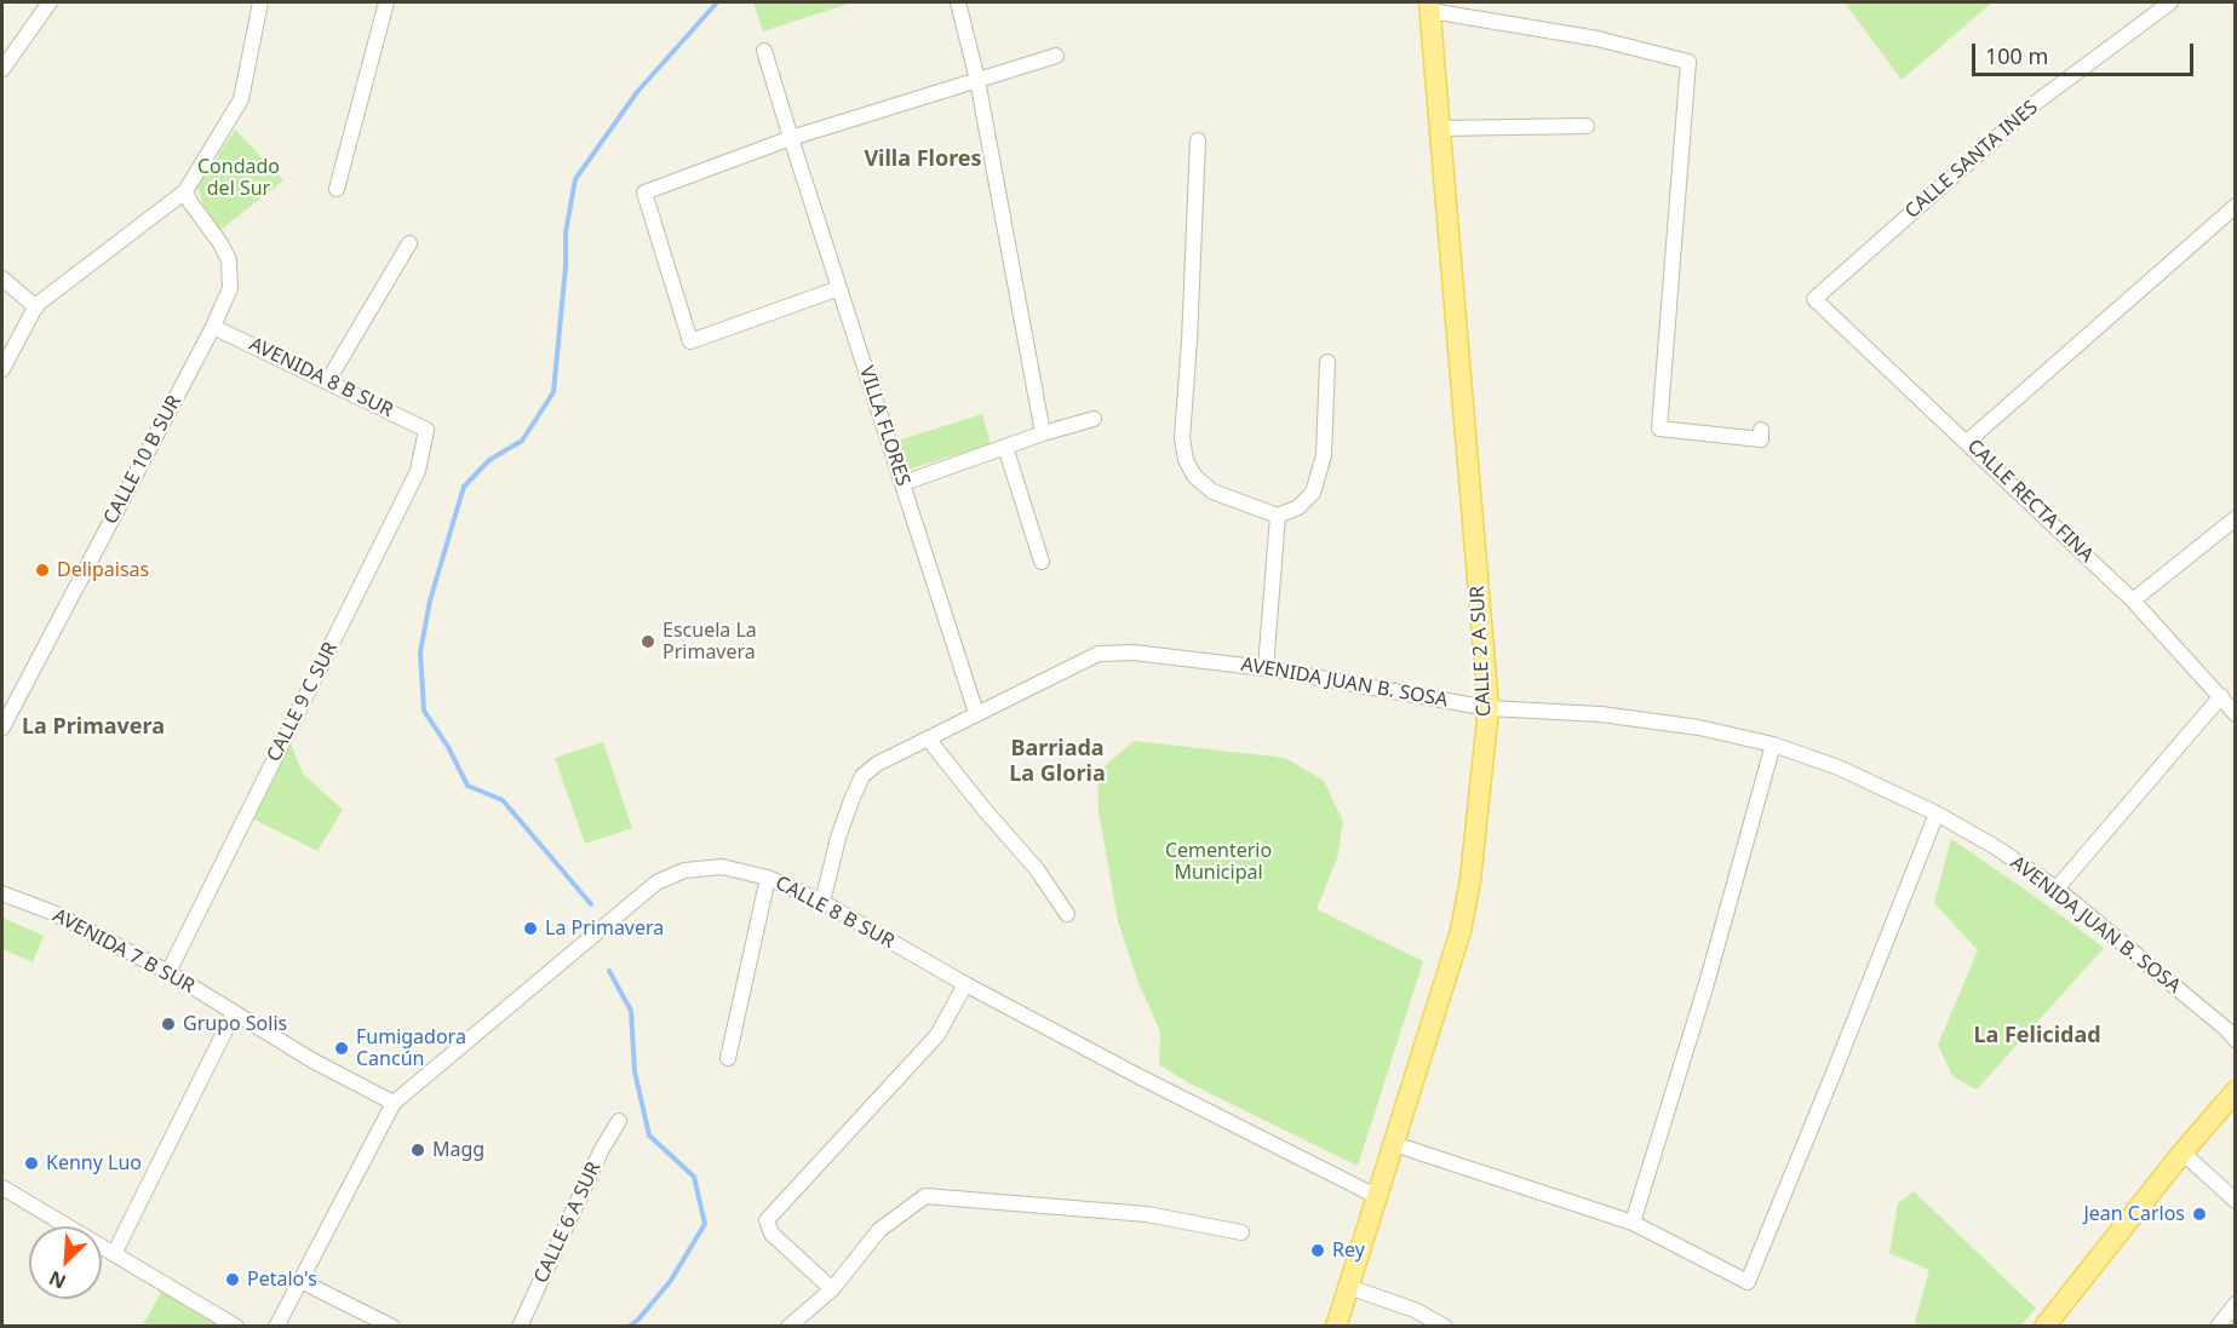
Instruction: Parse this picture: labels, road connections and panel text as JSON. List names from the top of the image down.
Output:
{
  "streets": {
    "main road": ["CALLE 2 A SUR"],
    "street": [
      "CALLE SANTA INES",
      "AVENIDA 8 B SUR",
      "VILLA FLORES",
      "CALLE 10 B SUR",
      "CALLE RECTA FINA",
      "AVENIDA JUAN B. SOSA",
      "CALLE 9 C SUR",
      "CALLE 8 B SUR",
      "AVENIDA 7 B SUR",
      "CALLE 6 A SUR"
    ]
  },
  "crossings": [
    ["CALLE SANTA INES", "CALLE RECTA FINA"],
    ["AVENIDA 8 B SUR", "CALLE 10 B SUR"],
    ["AVENIDA 8 B SUR", "CALLE 9 C SUR"],
    ["VILLA FLORES", "AVENIDA JUAN B. SOSA"],
    ["CALLE 2 A SUR", "AVENIDA JUAN B. SOSA"],
    ["CALLE 2 A SUR", "CALLE 8 B SUR"],
    ["CALLE 9 C SUR", "AVENIDA 7 B SUR"],
    ["CALLE 8 B SUR", "AVENIDA 7 B SUR"]
  ],
  "districts": [
    "Villa Flores",
    "La Primavera",
    "Barriada La Gloria",
    "La Felicidad"
  ],
  "parks": ["Condado del Sur", "Cementerio Municipal"],
  "places": [
    "Delipaisas",
    "Escuela La Primavera",
    "La Primavera",
    "Grupo Solis",
    "Fumigadora Cancún",
    "Magg",
    "Kenny Luo",
    "Jean Carlos",
    "Rey",
    "Petalo's"
  ],
  "scale_bar": "100 m",
  "north": "bottom left"
}
